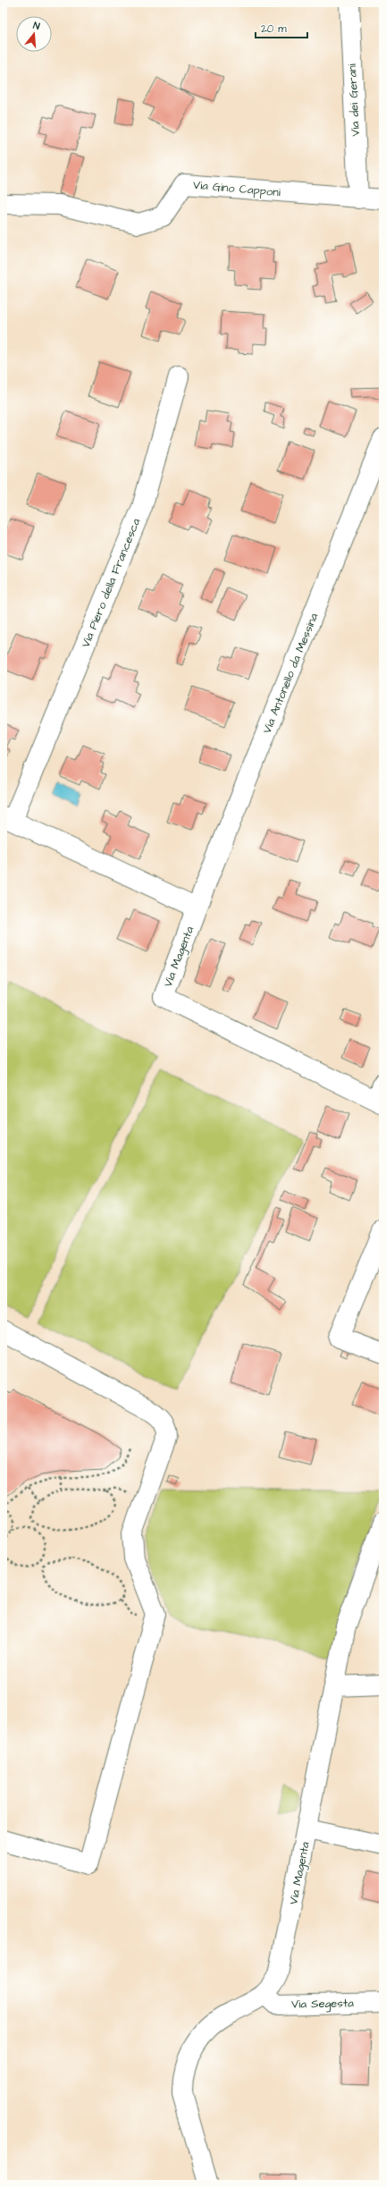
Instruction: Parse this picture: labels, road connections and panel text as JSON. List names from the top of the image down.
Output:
{
  "streets": {
    "street": [
      "Via dei Gerani",
      "Via Gino Capponi",
      "Via Piero della Francesca",
      "Via Antonello da Messina",
      "Via Magenta",
      "Via Segesta"
    ]
  },
  "crossings": [
    ["Via dei Gerani", "Via Gino Capponi"],
    ["Via Antonello da Messina", "Via Magenta"],
    ["Via Magenta", "Via Segesta"]
  ],
  "scale_bar": "20 m",
  "north": "top"
}
